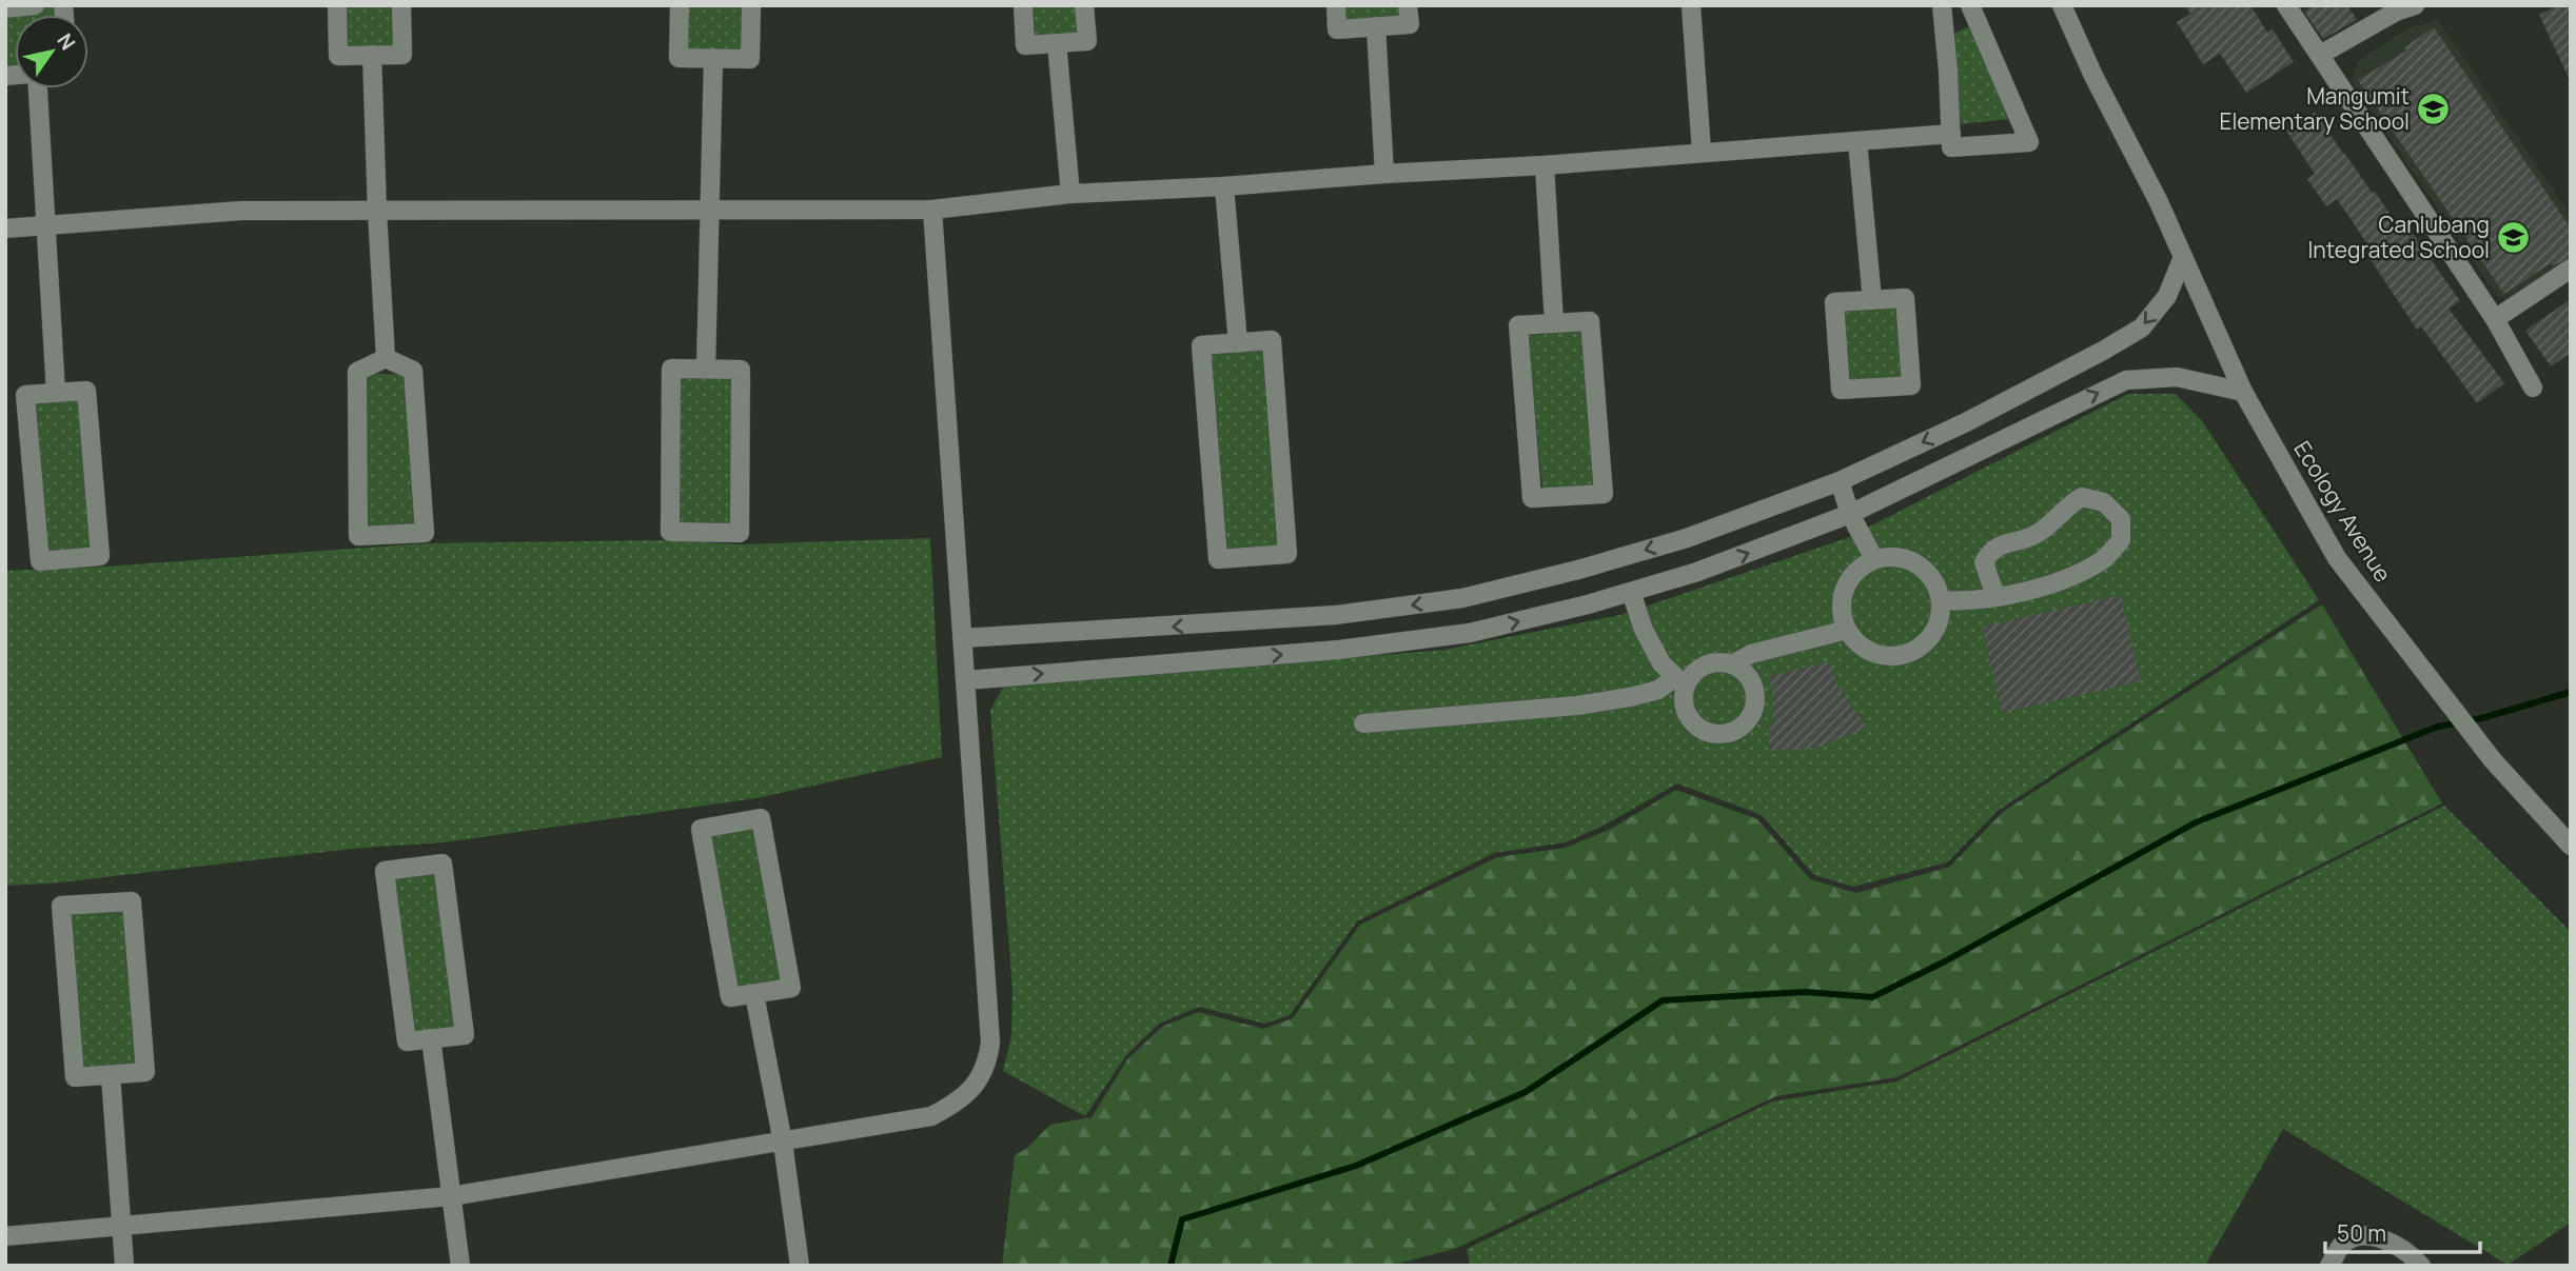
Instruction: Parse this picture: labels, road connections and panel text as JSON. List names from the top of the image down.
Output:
{
  "streets": {
    "street": ["Ecology Avenue"]
  },
  "places": {
    "school or university": ["Mangumit Elementary School", "Canlubang Integrated School"]
  },
  "scale_bar": "50 m",
  "north": "top right"
}
